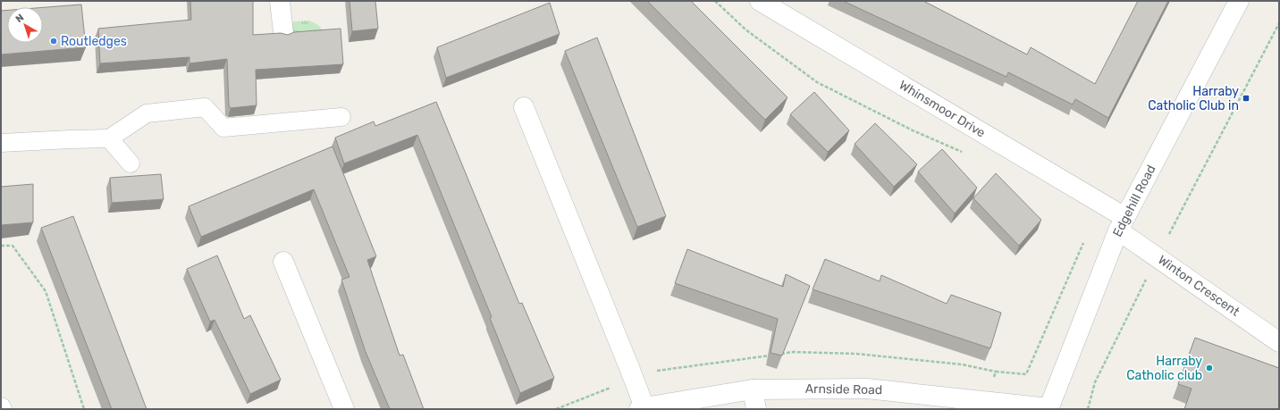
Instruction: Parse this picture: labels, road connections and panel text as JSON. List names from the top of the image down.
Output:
{
  "streets": {
    "street": [
      "Whinsmoor Drive",
      "Edgehill Road",
      "Winton Crescent",
      "Arnside Road"
    ]
  },
  "crossings": [
    ["Whinsmoor Drive", "Edgehill Road"],
    ["Whinsmoor Drive", "Winton Crescent"],
    ["Edgehill Road", "Winton Crescent"],
    ["Edgehill Road", "Arnside Road"]
  ],
  "places": {
    "other": ["Routledges", "Harraby Catholic club"],
    "transit": ["Harraby Catholic Club in"]
  },
  "north": "top left"
}
